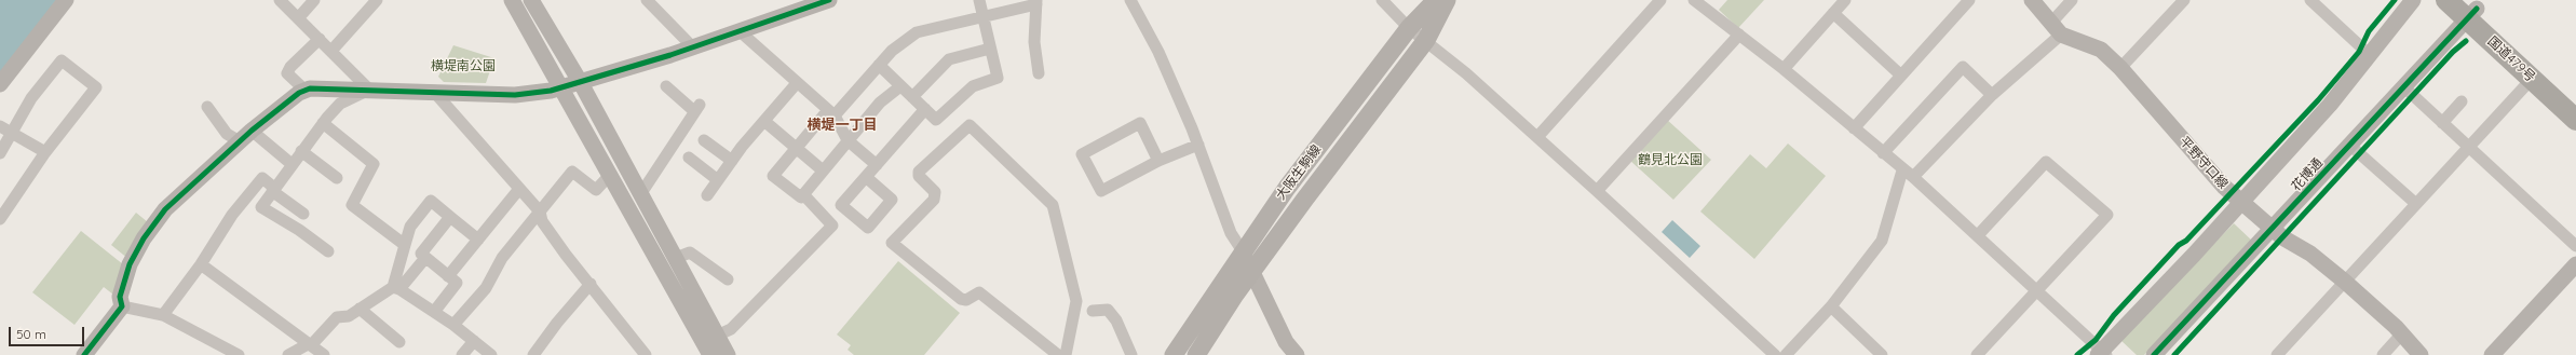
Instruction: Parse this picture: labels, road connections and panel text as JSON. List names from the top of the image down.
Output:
{
  "streets": {
    "highway": ["国道479号"],
    "main road": ["大阪生駒線"],
    "street": ["平野守口線", "花博通"]
  },
  "crossings": [
    ["国道479号", "花博通"],
    ["平野守口線", "花博通"]
  ],
  "districts": ["横堤一丁目"],
  "parks": ["横堤南公園", "鶴見北公園"],
  "scale_bar": "50 m"
}
